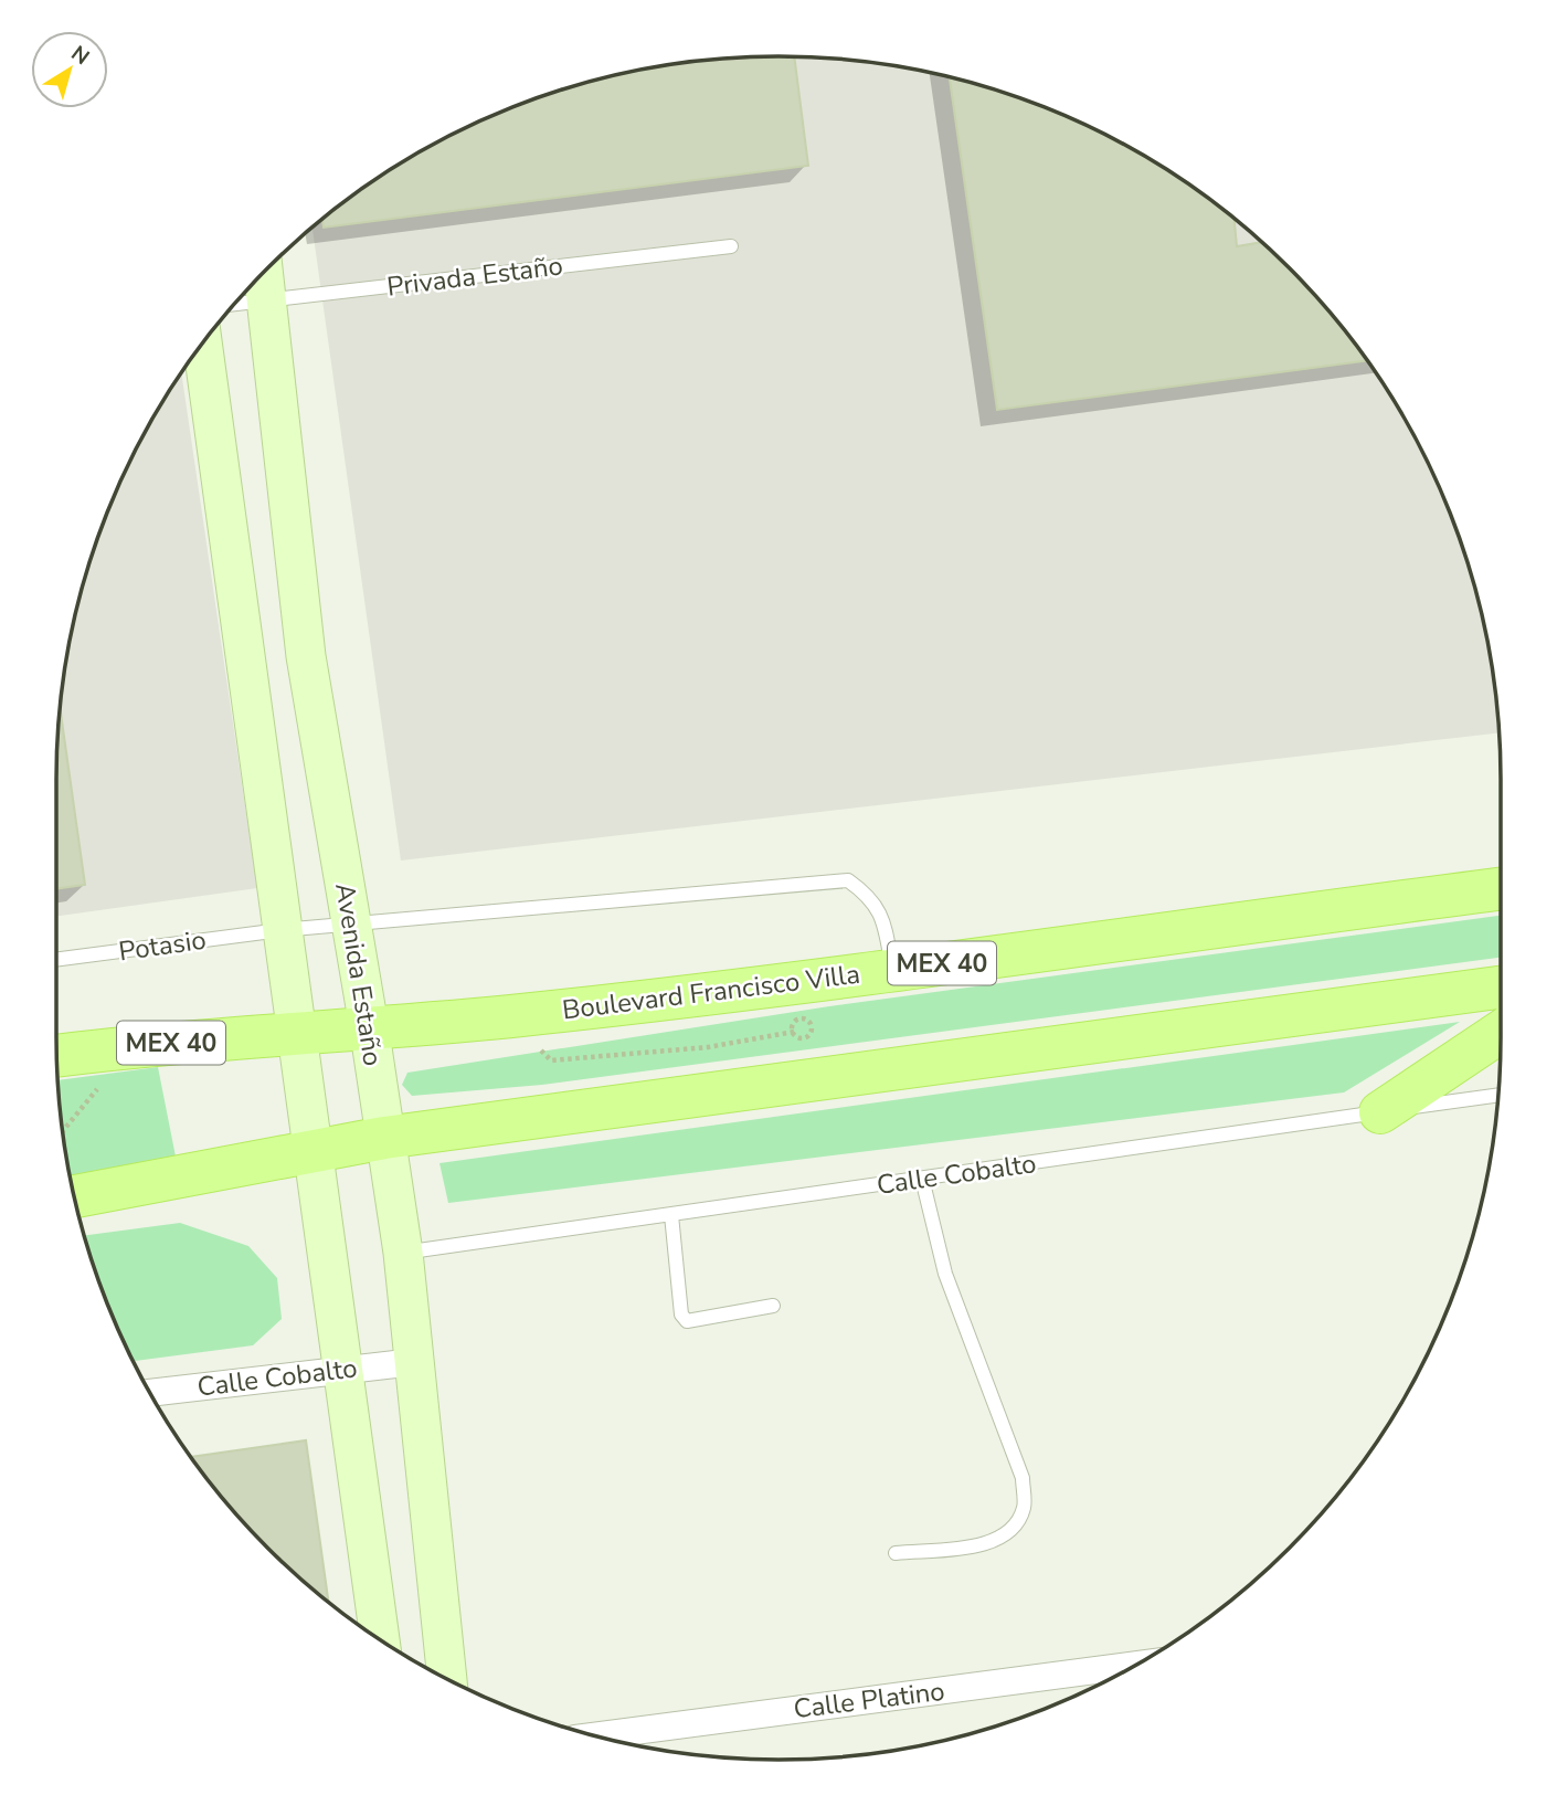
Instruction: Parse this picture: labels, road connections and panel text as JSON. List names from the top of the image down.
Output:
{
  "streets": {
    "main road": ["MEX 40", "Avenida Estaño", "Boulevard Francisco Villa"],
    "street": ["Calle Cobalto", "Calle Platino"],
    "lane": ["Privada Estaño", "Potasio"]
  },
  "crossings": [
    ["Privada Estaño", "Avenida Estaño"],
    ["Potasio", "Avenida Estaño"],
    ["Potasio", "Boulevard Francisco Villa"],
    ["Avenida Estaño", "Boulevard Francisco Villa"],
    ["Avenida Estaño", "Calle Cobalto"]
  ],
  "north": "top right"
}
